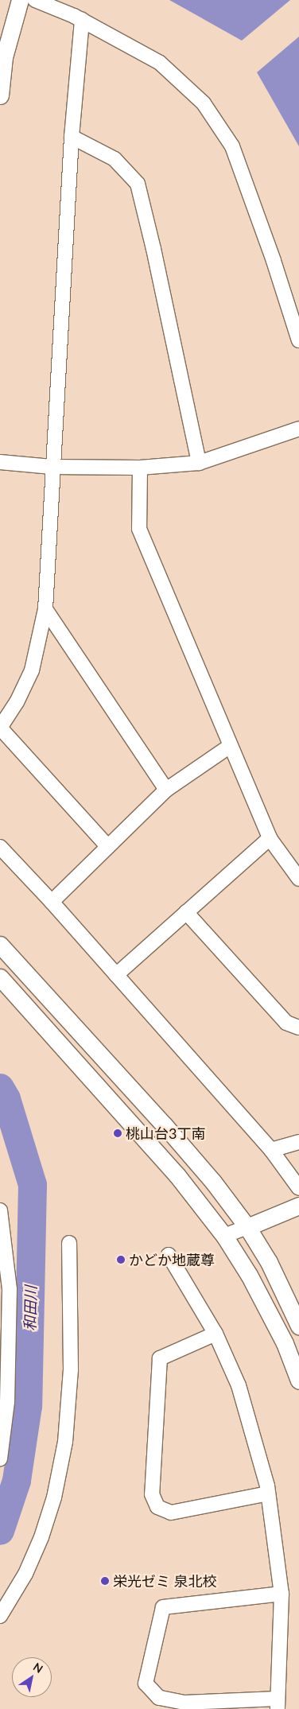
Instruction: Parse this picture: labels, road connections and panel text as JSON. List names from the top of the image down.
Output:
{
  "water": ["和田川"],
  "places": ["桃山台3丁南", "かどか地蔵尊", "栄光ゼミ 泉北校"],
  "north": "top right"
}
